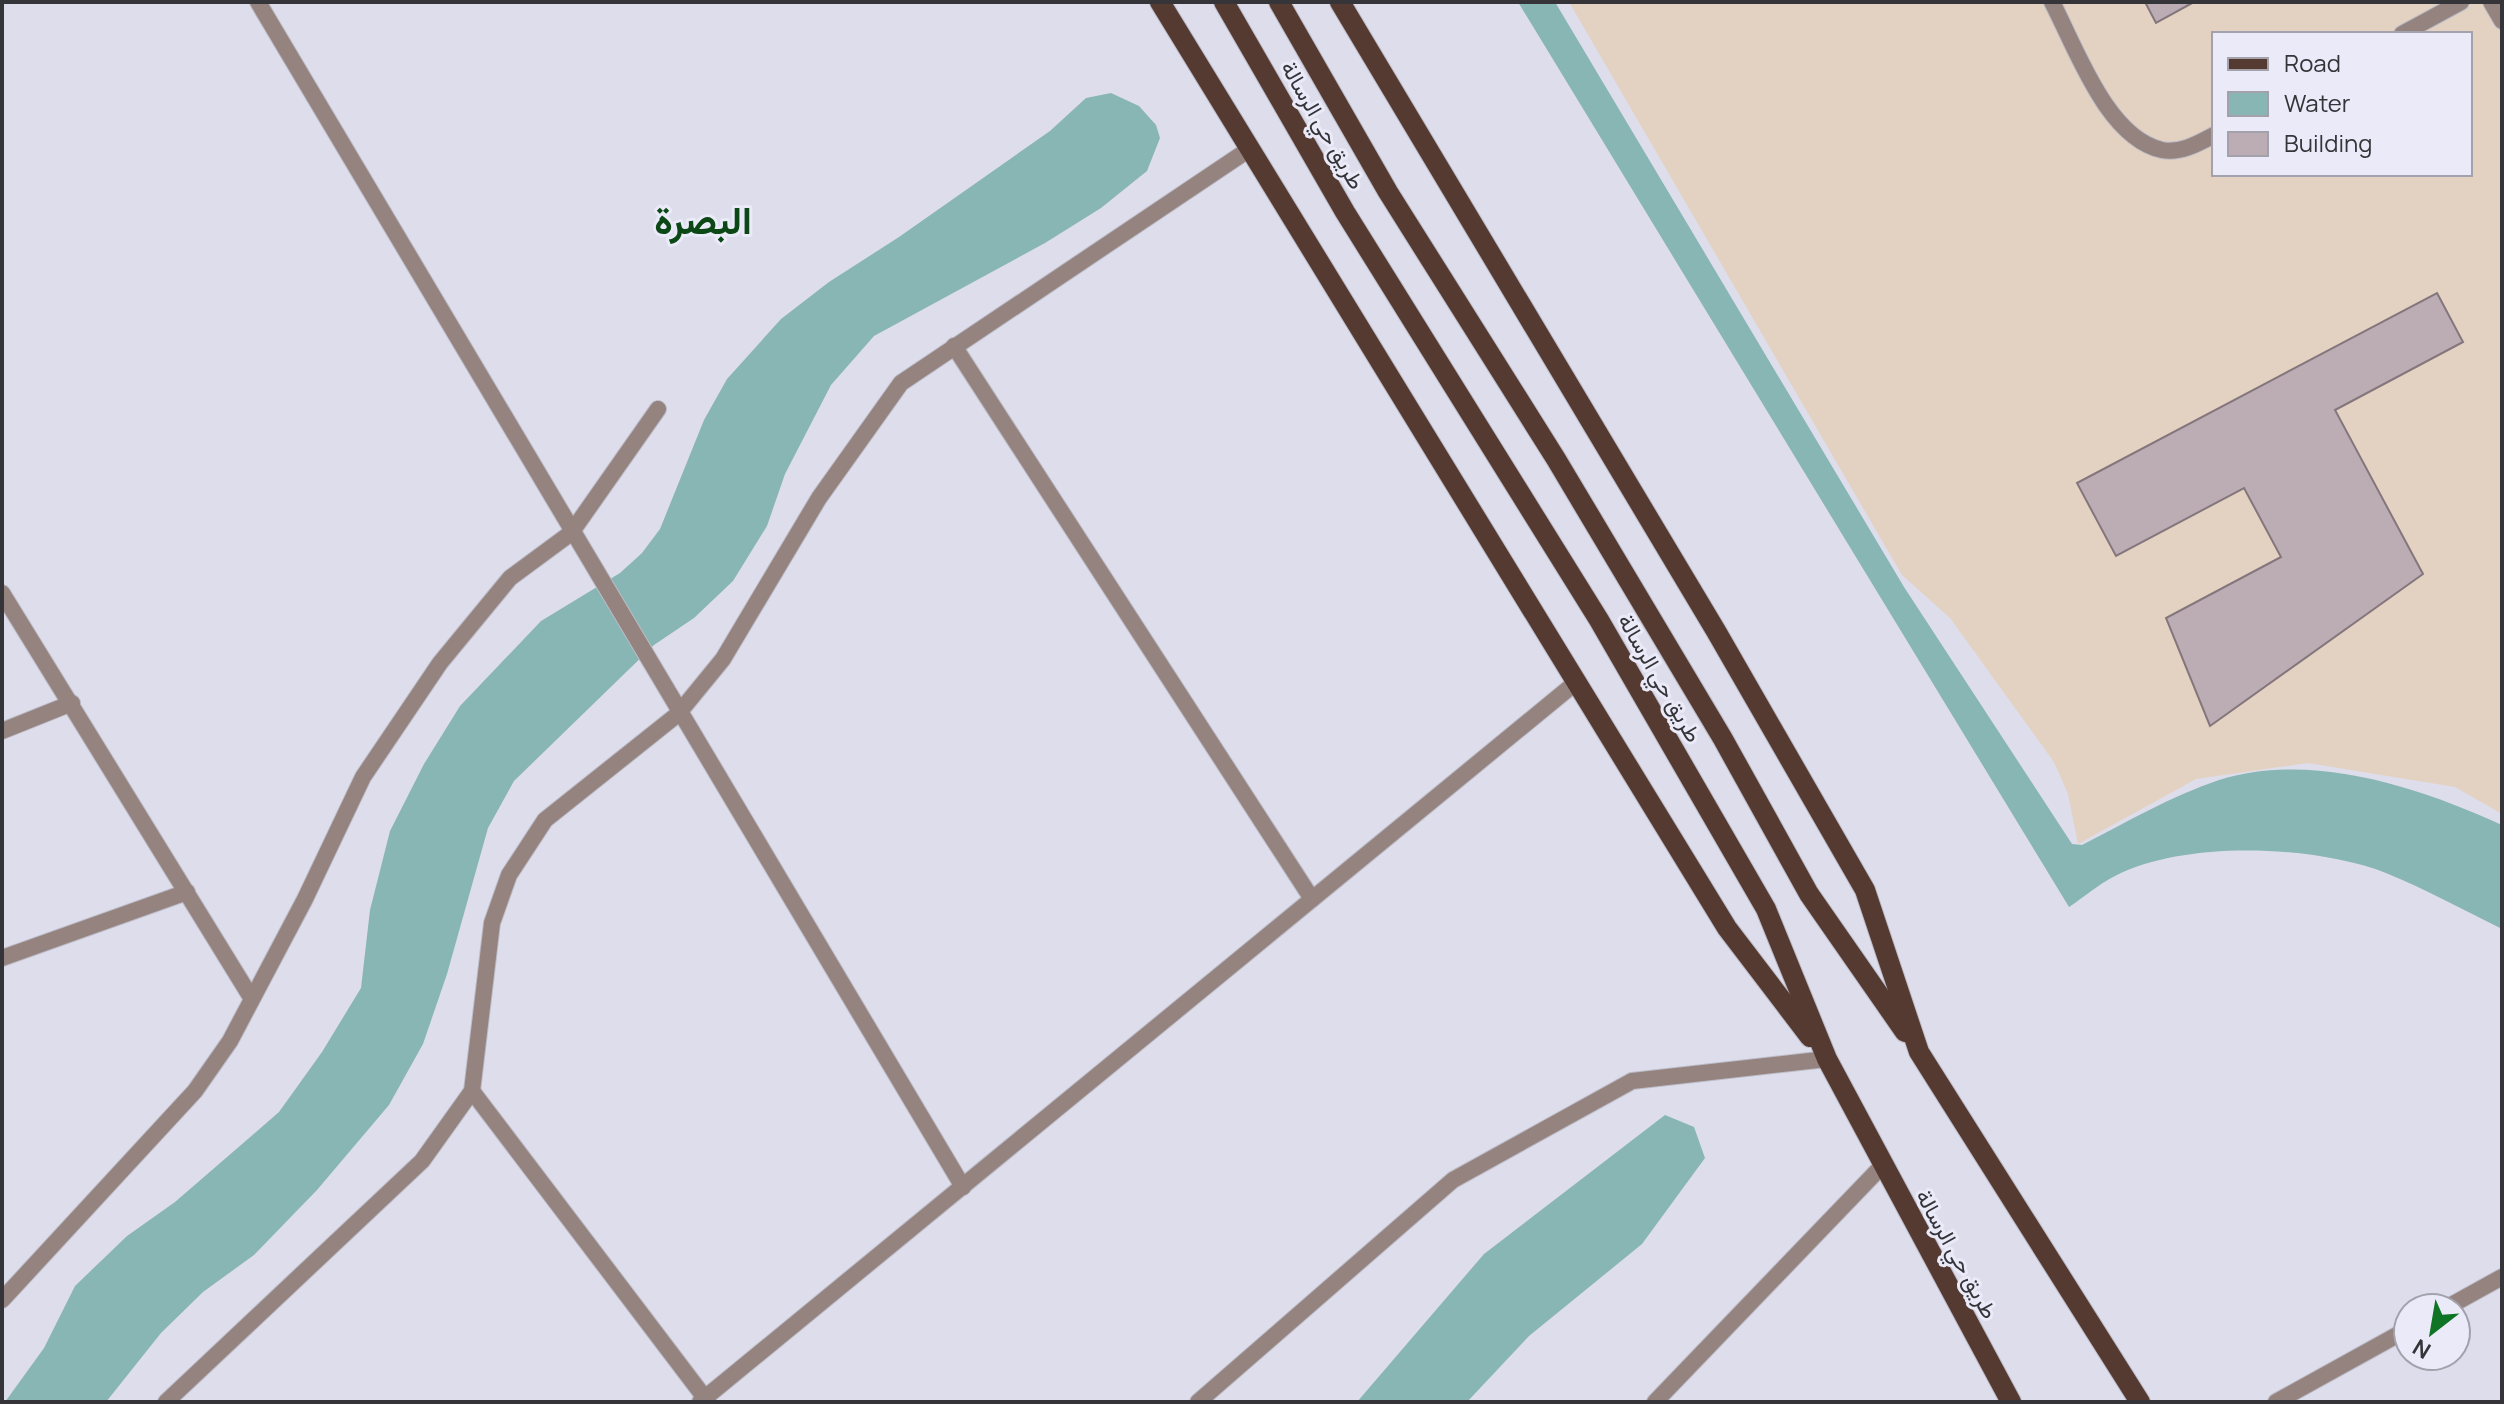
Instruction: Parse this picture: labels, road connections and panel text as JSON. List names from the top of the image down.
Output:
{
  "streets": {
    "main road": ["طريق حي الرسالة"]
  },
  "districts": ["البصرة"],
  "legend": ["Road", "Water", "Building"],
  "north": "bottom left"
}
